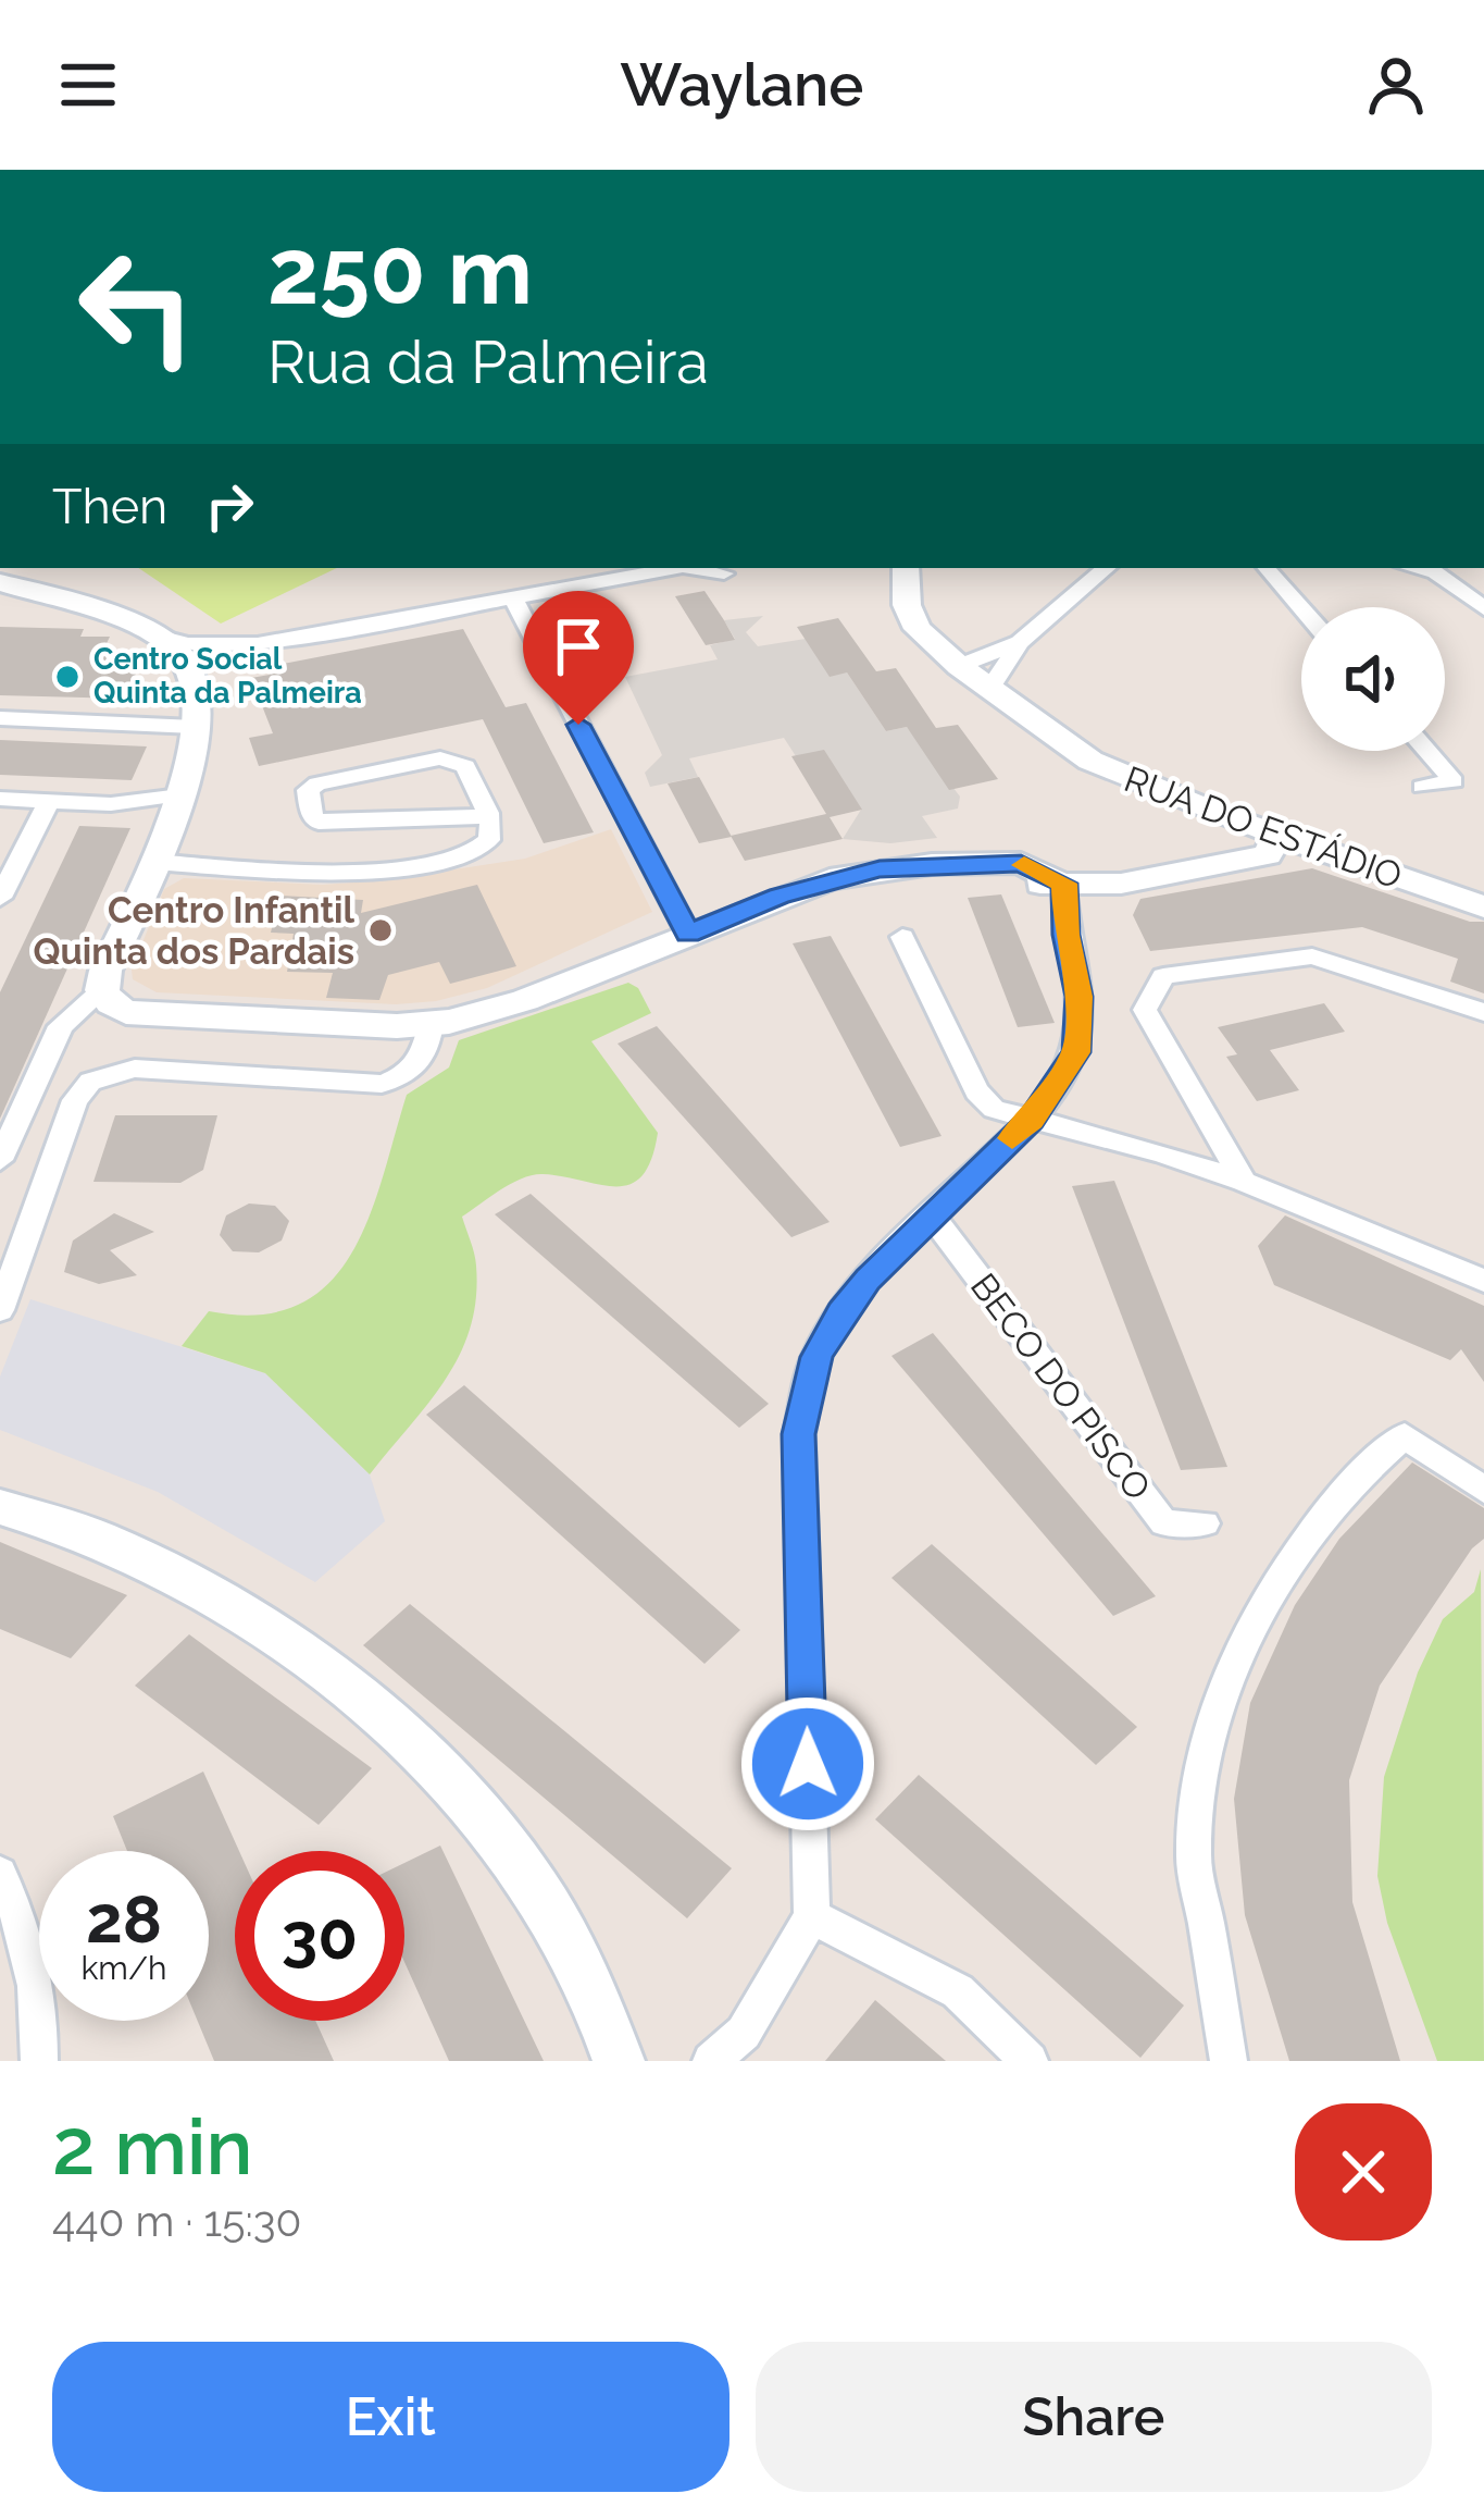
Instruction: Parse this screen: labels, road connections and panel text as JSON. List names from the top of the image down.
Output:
{
  "streets": {
    "street": ["RUA DO ESTÁDIO", "BECO DO PISCO"]
  },
  "places": ["Centro Social Quinta da Palmeira", "Centro Infantil Quinta dos Pardais"],
  "page": {
    "header": "Waylane",
    "turn": ["250 m", "Rua da Palmeira"],
    "then": "Then",
    "speed": "28 km/h",
    "limit": "30",
    "heading": ["2 min", "440 m · 15:30"],
    "buttons": ["Exit", "Share"]
  }
}
